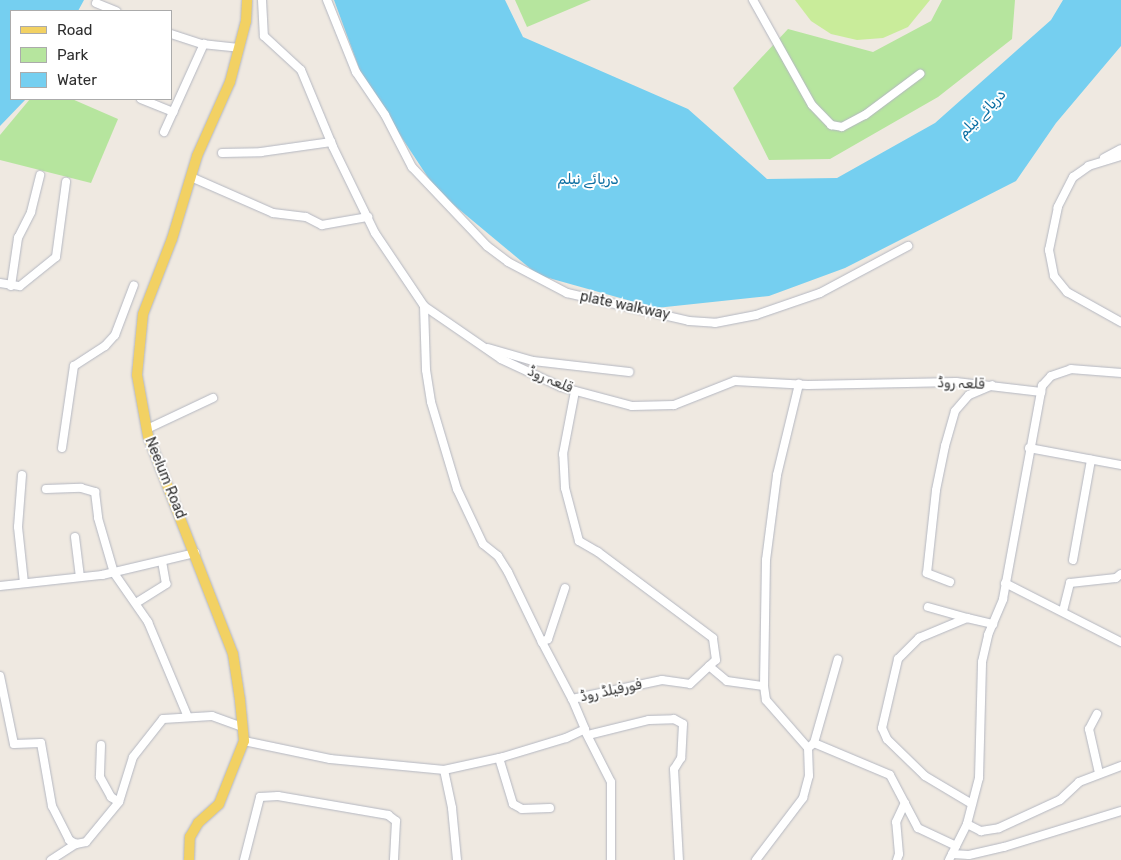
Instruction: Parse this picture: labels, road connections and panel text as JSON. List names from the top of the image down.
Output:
{
  "streets": {
    "main road": ["Neelum Road"],
    "street": ["plate walkway", "قلعہ روڈ", "فورفیلڈ روڈ"]
  },
  "water": ["دریائے نیلم"],
  "legend": ["Road", "Park", "Water"]
}
